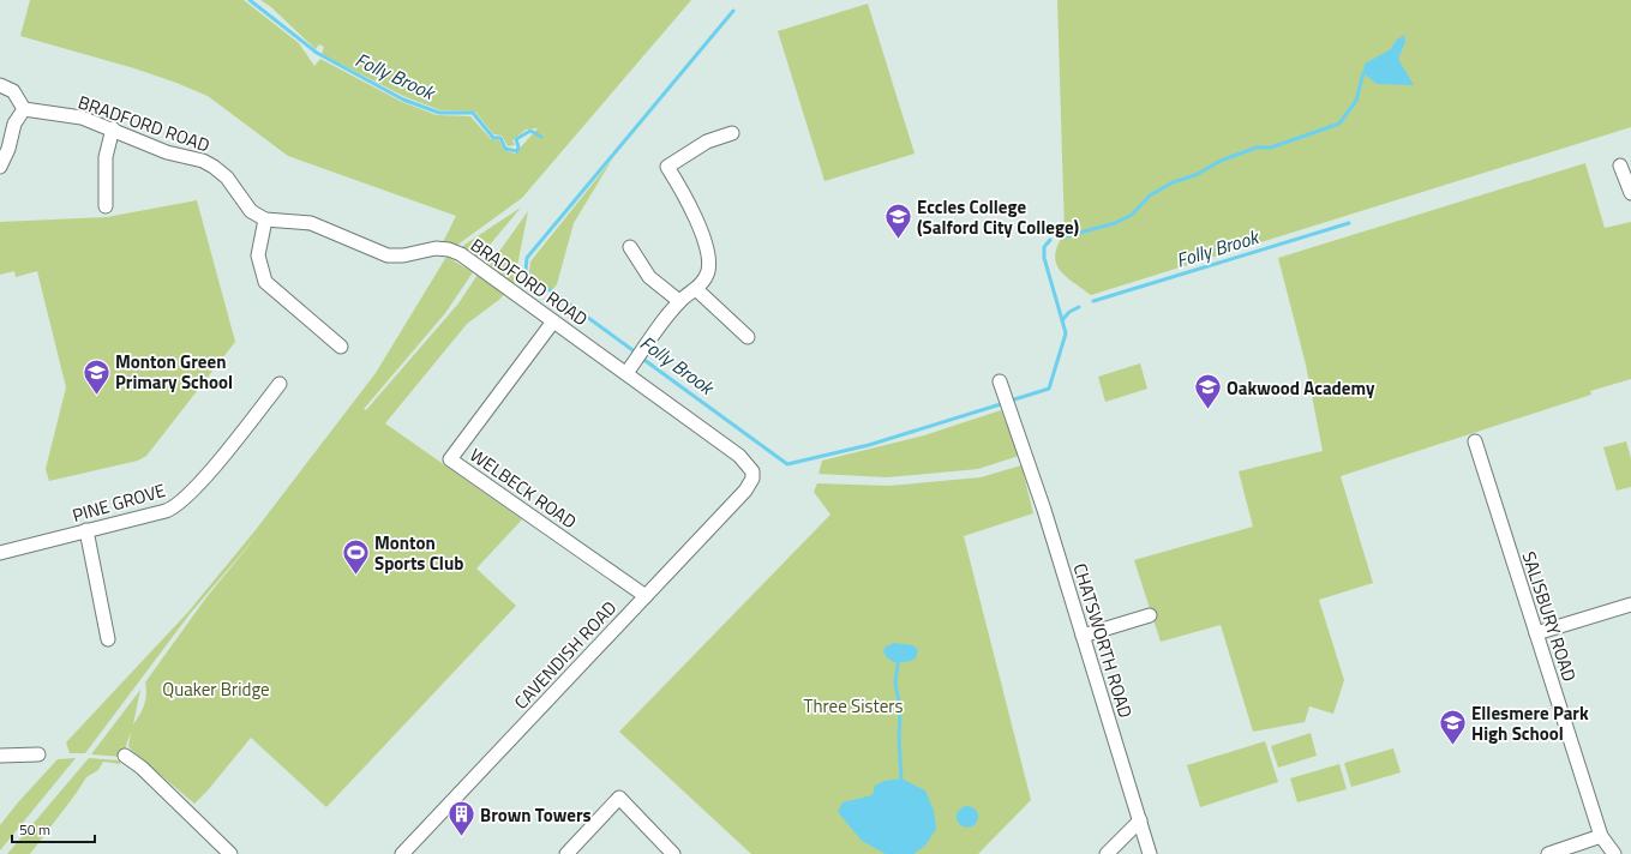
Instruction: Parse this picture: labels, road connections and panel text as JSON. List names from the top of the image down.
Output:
{
  "streets": {
    "street": [
      "BRADFORD ROAD",
      "WELBECK ROAD",
      "PINE GROVE",
      "SALISBURY ROAD",
      "CHATSWORTH ROAD",
      "CAVENDISH ROAD"
    ]
  },
  "crossings": [
    ["BRADFORD ROAD", "WELBECK ROAD"],
    ["BRADFORD ROAD", "CAVENDISH ROAD"],
    ["WELBECK ROAD", "CAVENDISH ROAD"]
  ],
  "water": ["Folly Brook"],
  "parks": ["Quaker Bridge", "Three Sisters"],
  "places": {
    "school or university": [
      "Eccles College (Salford City College)",
      "Monton Green Primary School",
      "Oakwood Academy",
      "Ellesmere Park High School"
    ],
    "sports": ["Monton Sports Club"],
    "building": ["Brown Towers"]
  },
  "scale_bar": "50 m"
}
